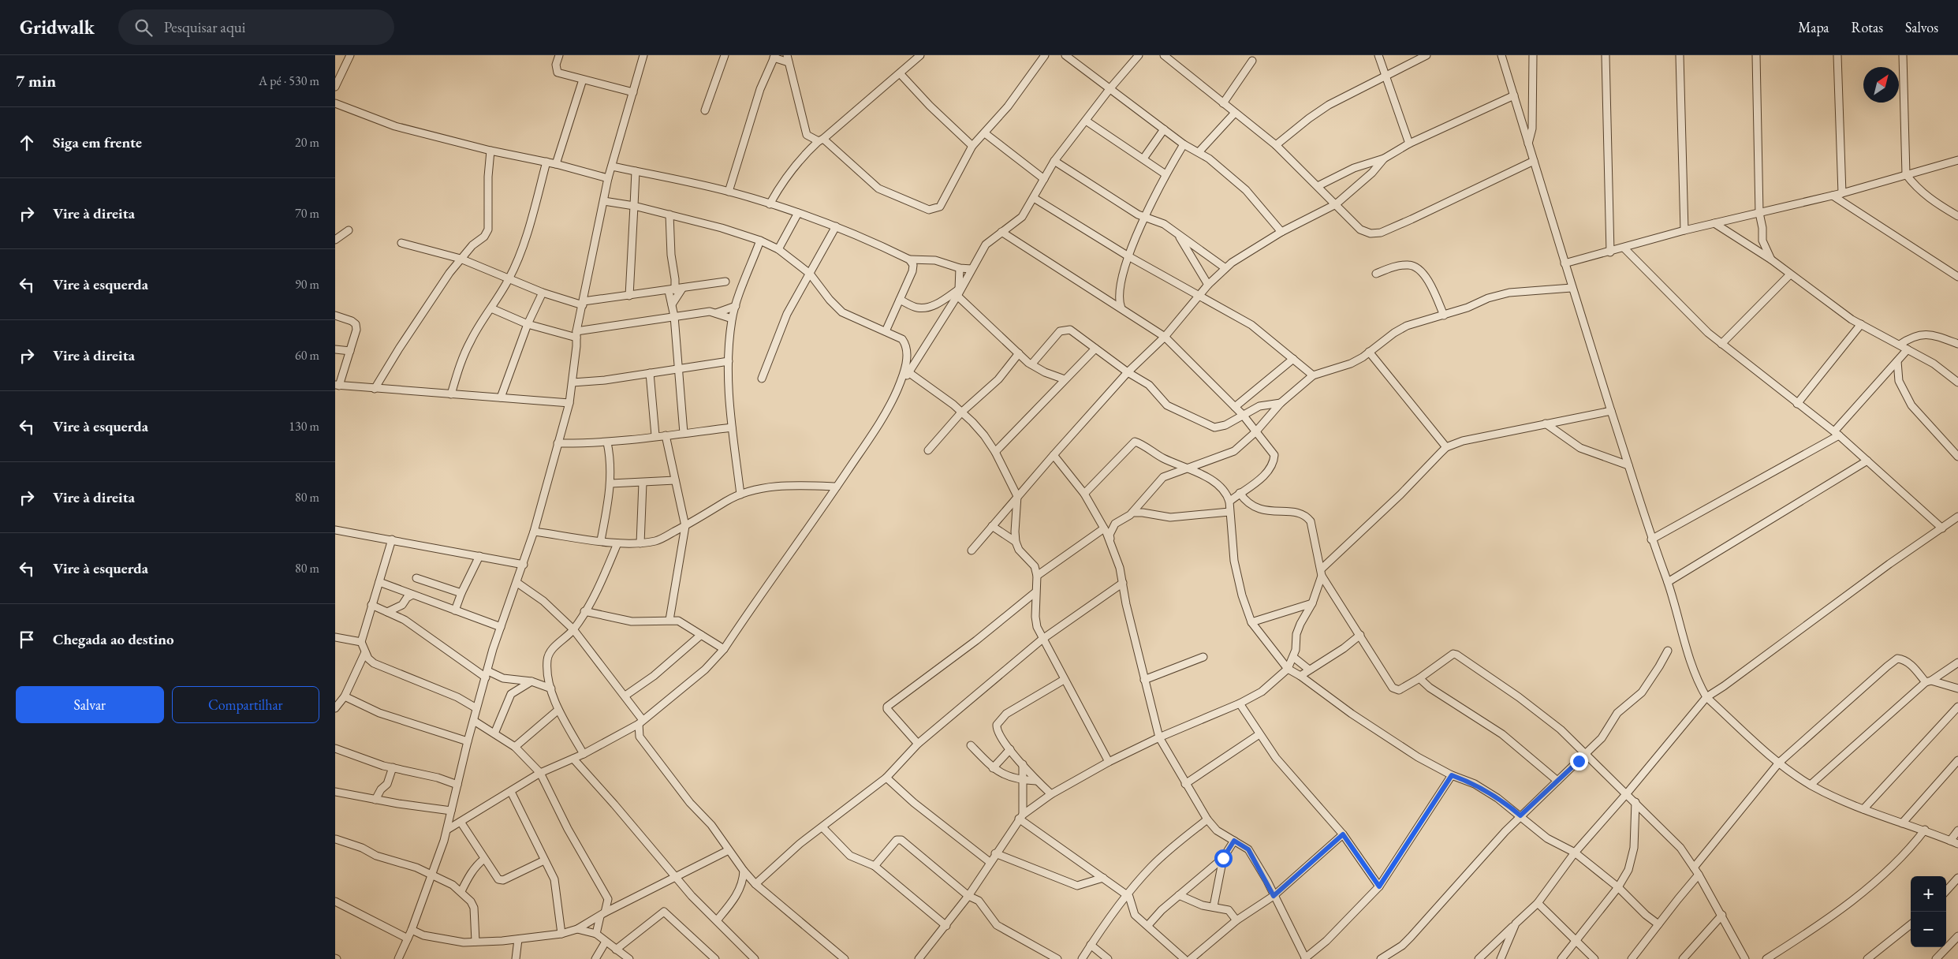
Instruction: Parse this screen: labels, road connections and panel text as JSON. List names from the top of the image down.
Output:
{
  "north": "top right",
  "page": {
    "header": "Gridwalk",
    "search": "Pesquisar aqui",
    "nav": ["Mapa", "Rotas", "Salvos"],
    "heading": ["7 min", "A pé · 530 m"],
    "list": [
      ["Siga em frente", "20 m"],
      ["Vire à direita", "70 m"],
      ["Vire à esquerda", "90 m"],
      ["Vire à direita", "60 m"],
      ["Vire à esquerda", "130 m"],
      ["Vire à direita", "80 m"],
      ["Vire à esquerda", "80 m"],
      "Chegada ao destino"
    ],
    "buttons": ["Salvar", "Compartilhar"],
    "map_buttons": ["+", "−"]
  }
}
